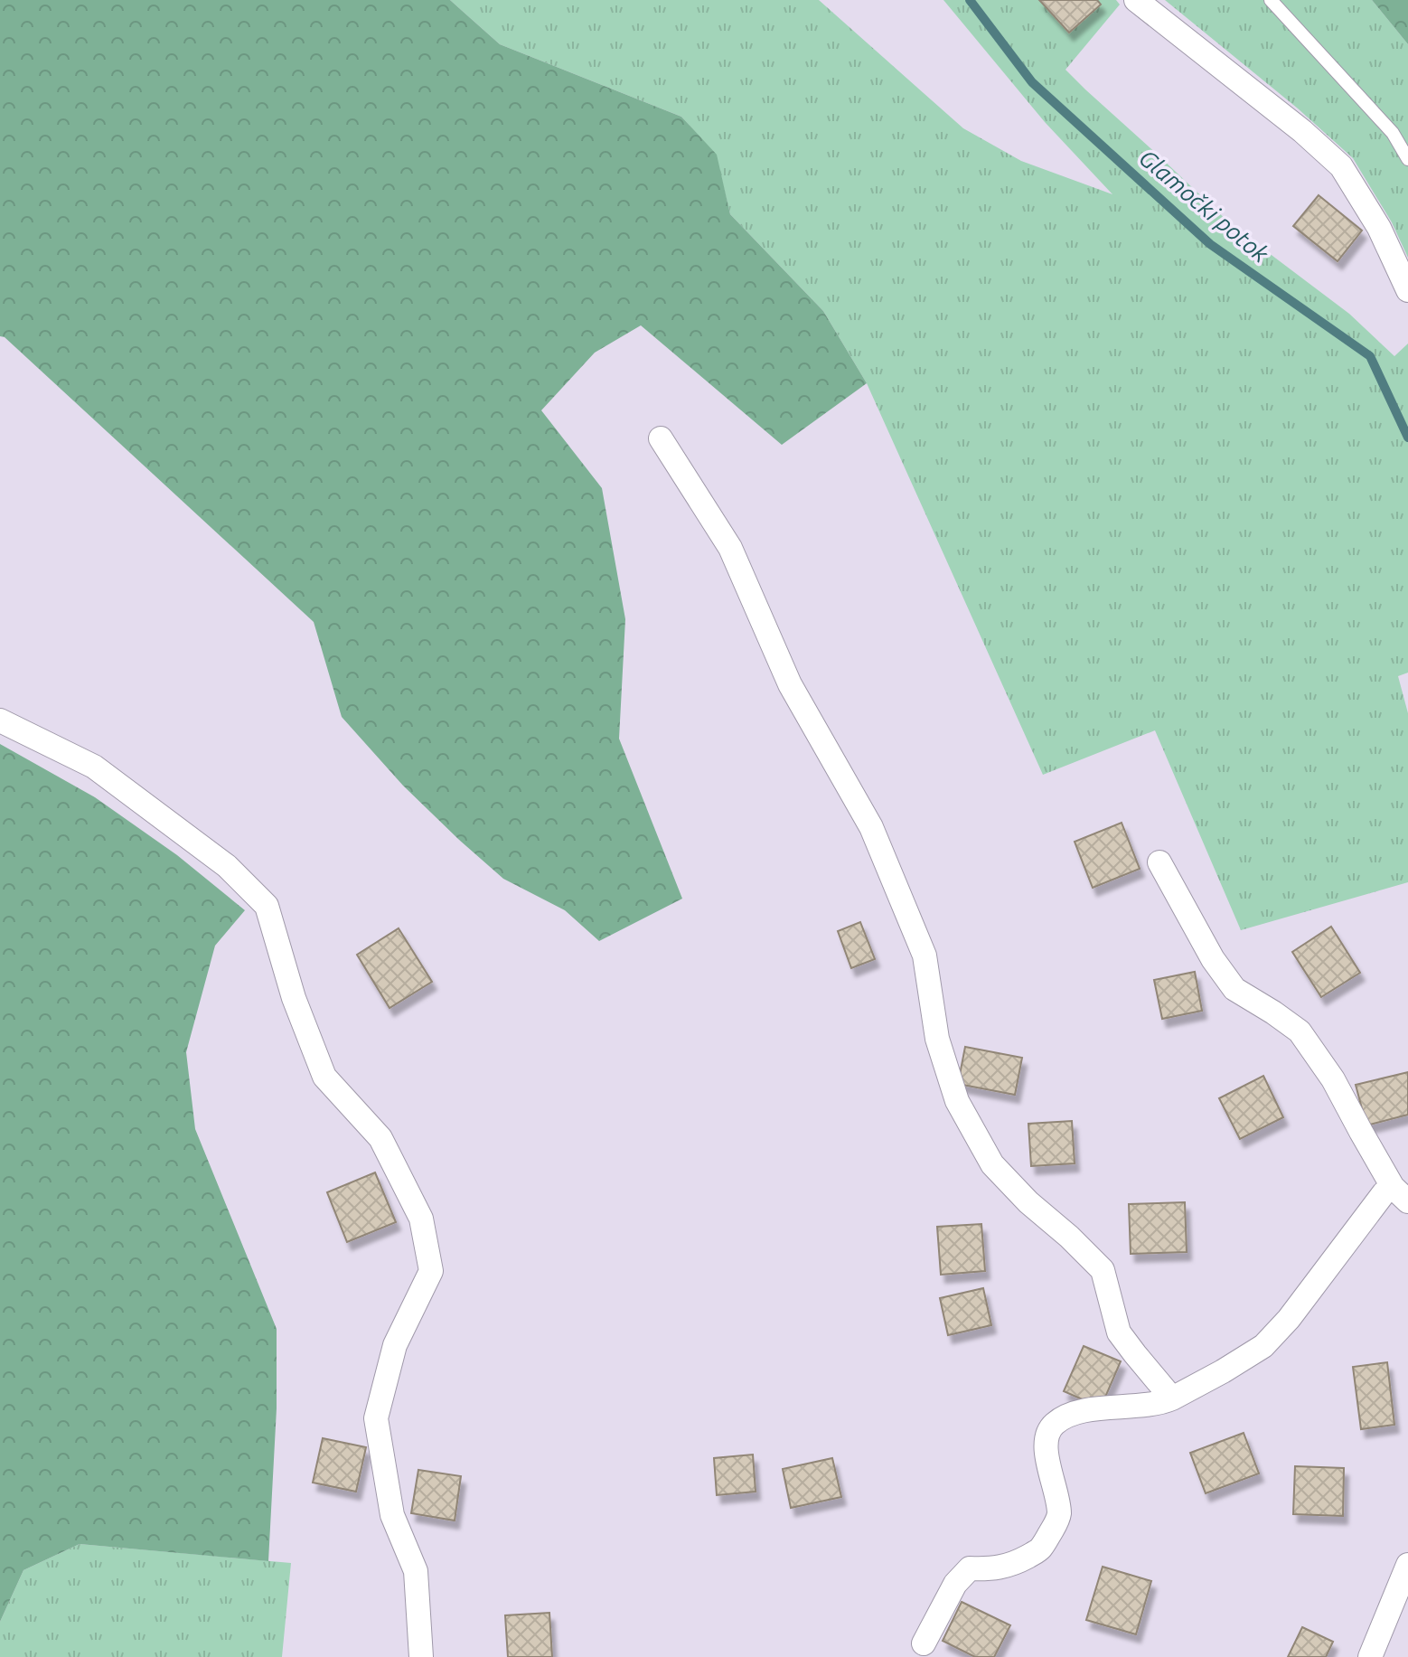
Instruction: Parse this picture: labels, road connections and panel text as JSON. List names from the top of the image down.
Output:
{
  "water": ["Glamočki potok"]
}
